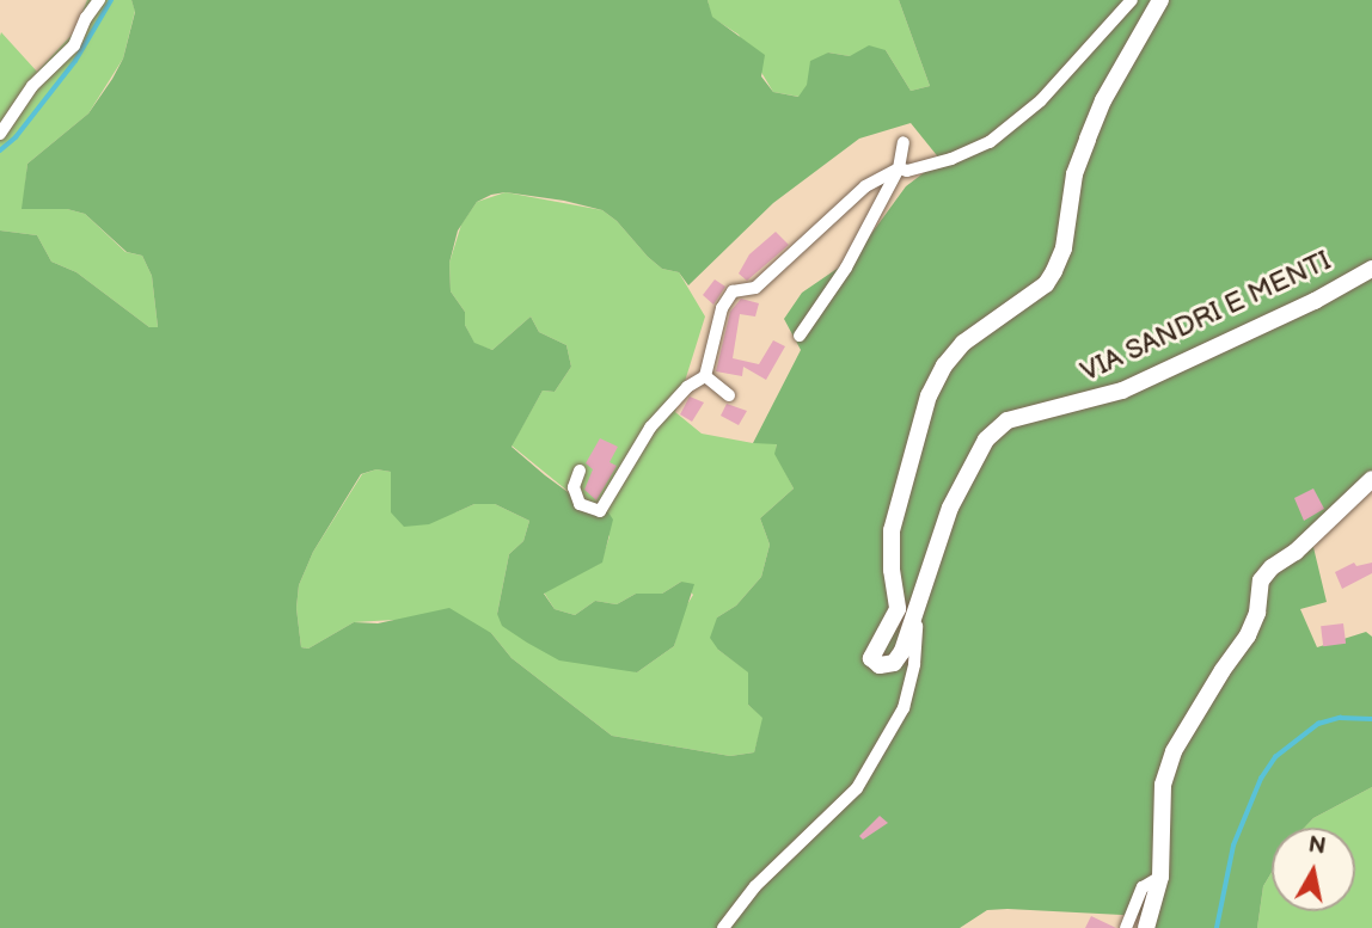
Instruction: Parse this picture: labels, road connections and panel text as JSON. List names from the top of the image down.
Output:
{
  "streets": {
    "main road": ["VIA SANDRI E MENTI"]
  },
  "north": "top"
}
